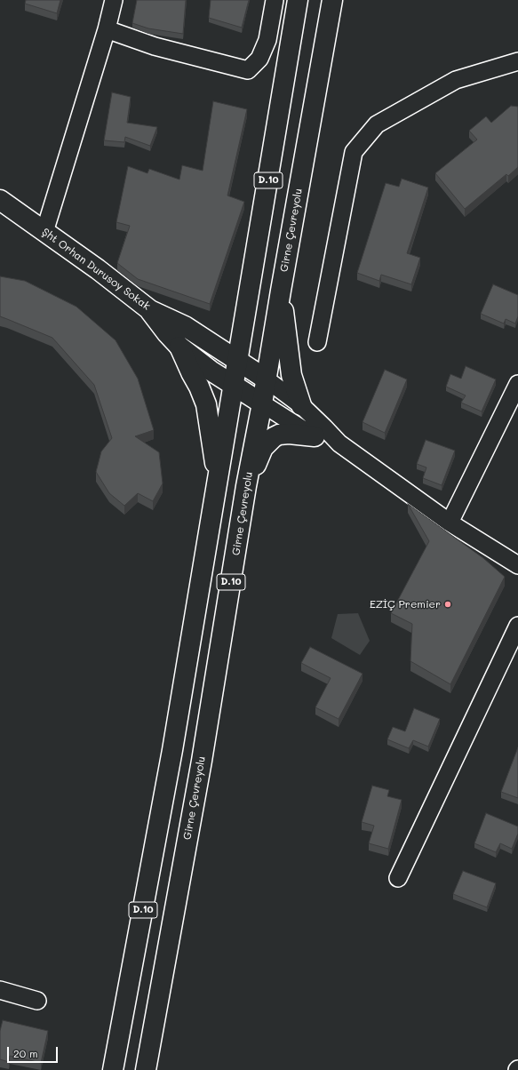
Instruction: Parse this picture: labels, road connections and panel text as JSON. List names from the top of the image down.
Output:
{
  "streets": {
    "main road": ["D.10", "Girne Çevreyolu", "Şht Orhan Durusoy Sokak"]
  },
  "crossings": [
    ["D.10", "Şht Orhan Durusoy Sokak"],
    ["Girne Çevreyolu", "Şht Orhan Durusoy Sokak"]
  ],
  "places": ["EZİÇ Premier"],
  "scale_bar": "20 m"
}
